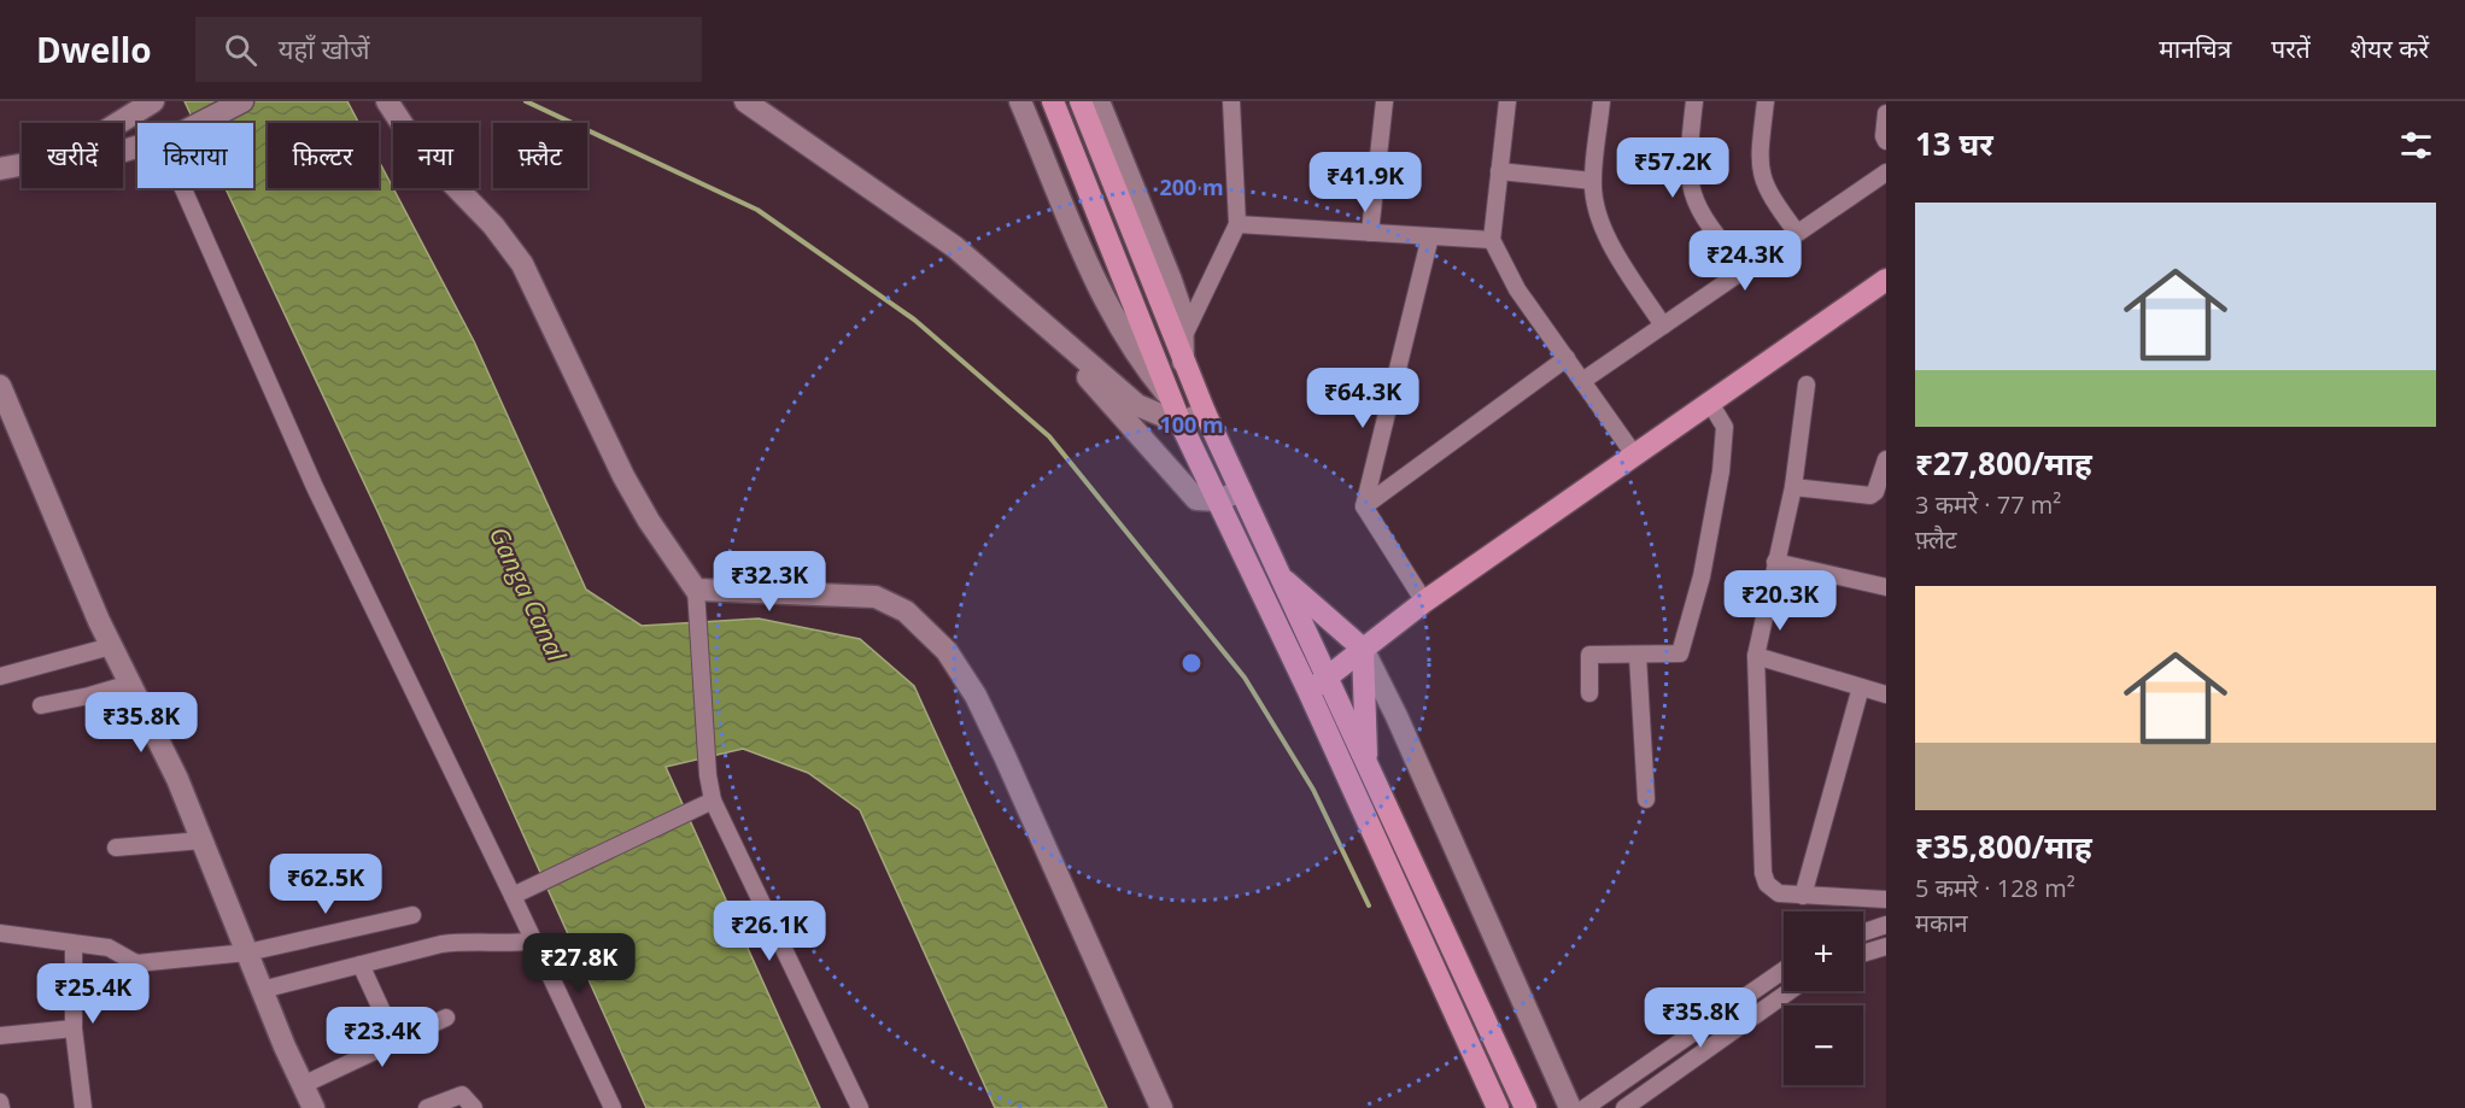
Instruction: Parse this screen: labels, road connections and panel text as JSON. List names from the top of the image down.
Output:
{
  "water": ["Ganga Canal"],
  "page": {
    "header": "Dwello",
    "search": "यहाँ खोजें",
    "nav": ["मानचित्र", "परतें", "शेयर करें"],
    "heading": "13 घर",
    "chip": [
      "खरीदें",
      "किराया",
      "फ़िल्टर",
      "नया",
      "फ़्लैट"
    ],
    "price": [
      "₹57.2K",
      "₹41.9K",
      "₹24.3K",
      "₹64.3K",
      "₹32.3K",
      "₹20.3K",
      "₹35.8K",
      "₹62.5K",
      "₹26.1K",
      "₹27.8K",
      "₹25.4K",
      "₹35.8K",
      "₹23.4K"
    ],
    "list": [
      {
        "name": "₹27,800/माह",
        "note": "3 कमरे · 77 m² · फ़्लैट"
      },
      {
        "name": "₹35,800/माह",
        "note": "5 कमरे · 128 m² · मकान"
      }
    ],
    "map_buttons": ["+", "−"]
  },
  "rings": ["200 m", "100 m"]
}
